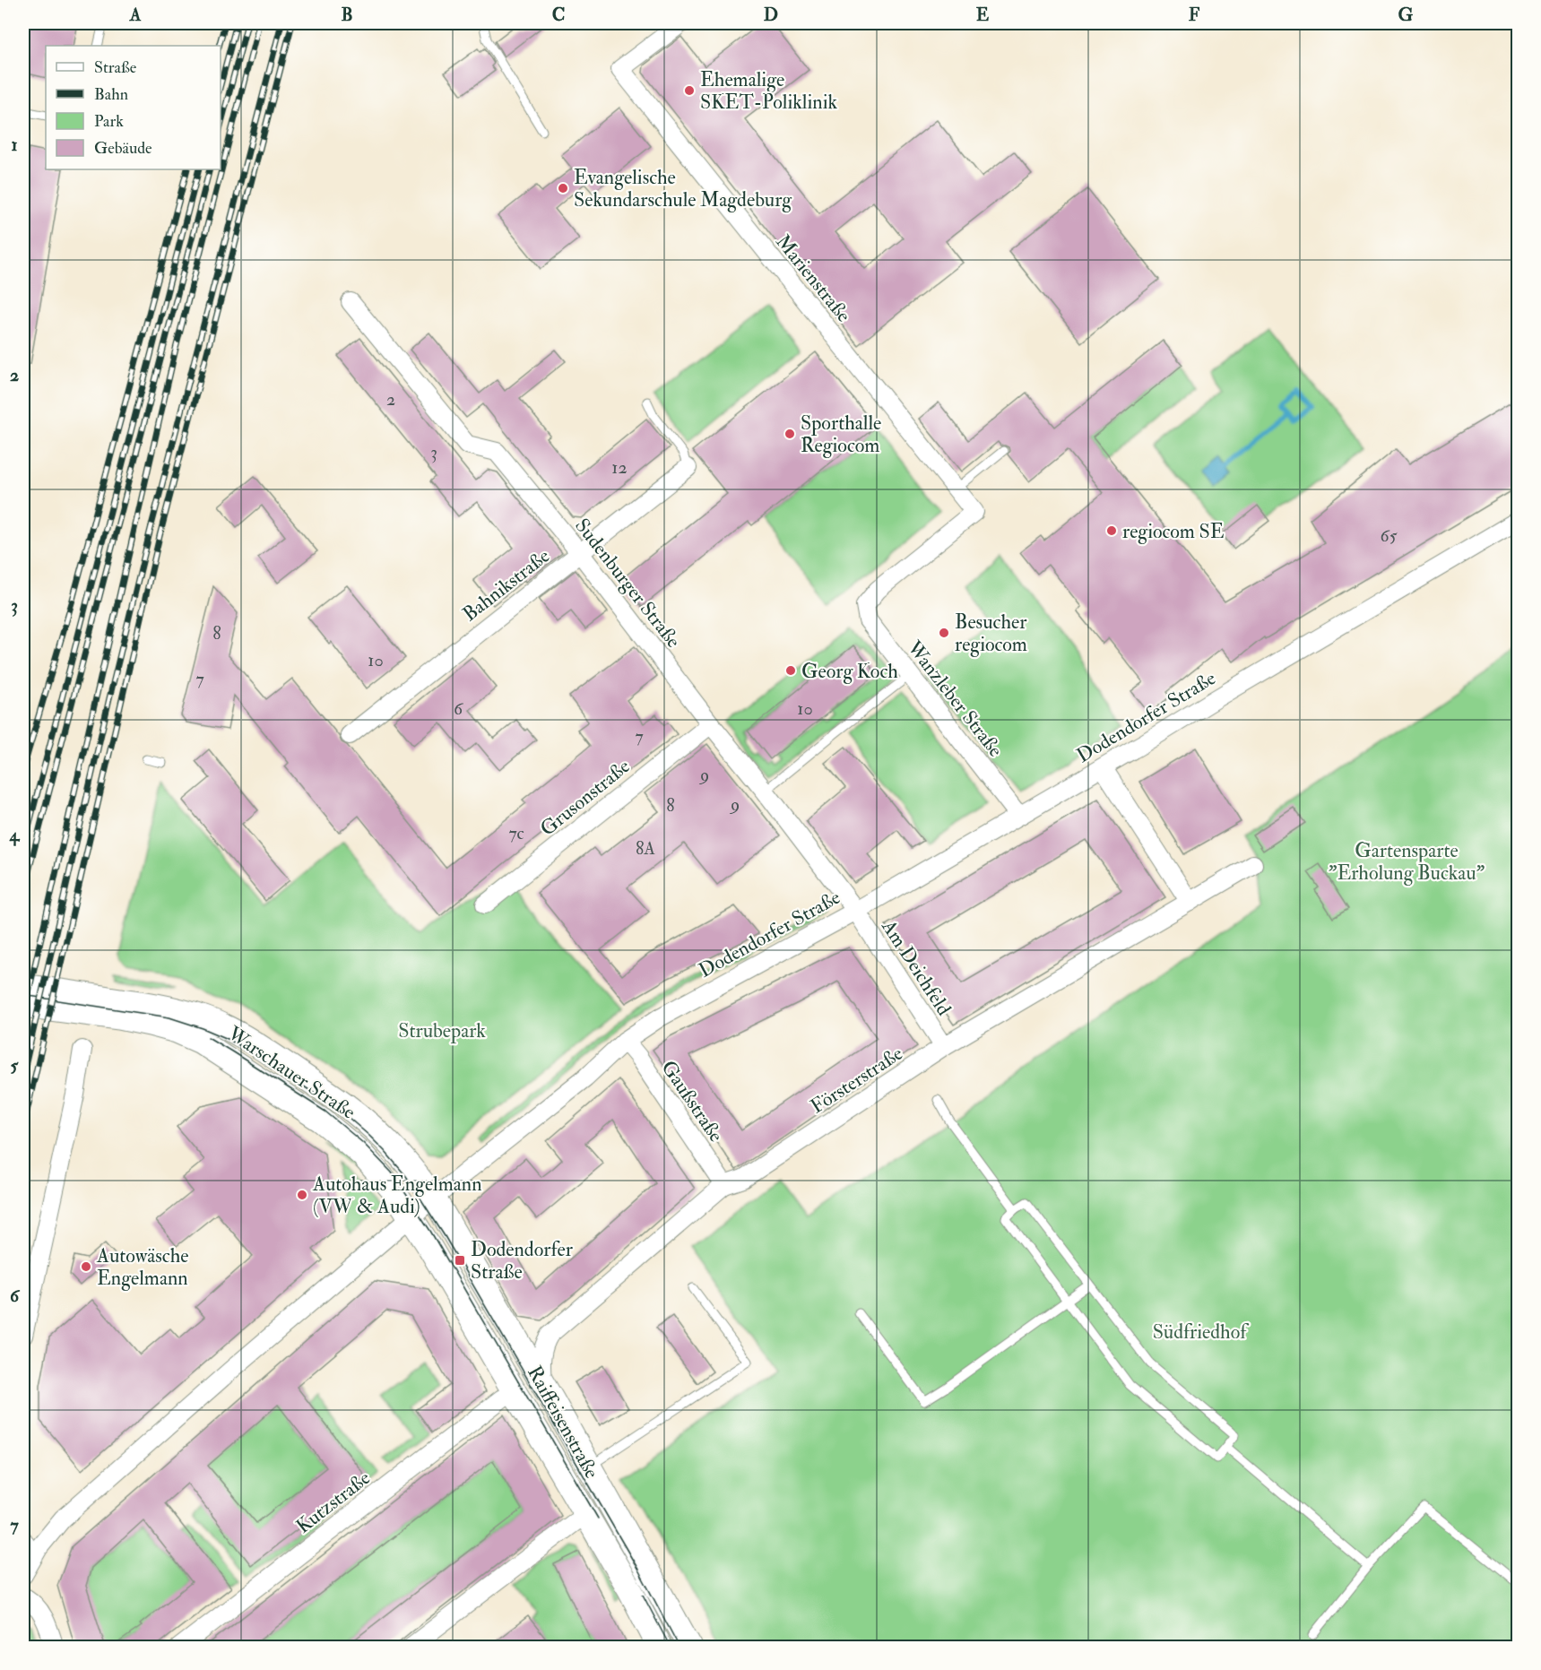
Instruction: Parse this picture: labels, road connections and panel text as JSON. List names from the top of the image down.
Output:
{
  "streets": {
    "main road": ["Warschauer Straße", "Raiffeisenstraße"],
    "street": [
      "Marienstraße",
      "Sudenburger Straße",
      "Bahnikstraße",
      "Wanzleber Straße",
      "Dodendorfer Straße",
      "Grusonstraße",
      "Am Deichfeld",
      "Försterstraße",
      "Gaußstraße",
      "Kutzstraße"
    ]
  },
  "crossings": [
    ["Marienstraße", "Wanzleber Straße"],
    ["Sudenburger Straße", "Bahnikstraße"],
    ["Sudenburger Straße", "Dodendorfer Straße"],
    ["Sudenburger Straße", "Grusonstraße"],
    ["Sudenburger Straße", "Am Deichfeld"],
    ["Wanzleber Straße", "Dodendorfer Straße"],
    ["Dodendorfer Straße", "Am Deichfeld"],
    ["Dodendorfer Straße", "Warschauer Straße"],
    ["Dodendorfer Straße", "Gaußstraße"],
    ["Dodendorfer Straße", "Raiffeisenstraße"],
    ["Am Deichfeld", "Försterstraße"],
    ["Warschauer Straße", "Raiffeisenstraße"],
    ["Försterstraße", "Gaußstraße"],
    ["Försterstraße", "Raiffeisenstraße"],
    ["Raiffeisenstraße", "Kutzstraße"]
  ],
  "parks": ["Gartensparte \"Erholung Buckau\"", "Strubepark", "Südfriedhof"],
  "places": {
    "other": [
      "Ehemalige SKET-Poliklinik",
      "Evangelische Sekundarschule Magdeburg",
      "Sporthalle Regiocom",
      "regiocom SE",
      "Besucher regiocom",
      "Georg Koch",
      "Autohaus Engelmann (VW & Audi)",
      "Autowäsche Engelmann"
    ],
    "transit": ["Dodendorfer Straße"]
  },
  "house_numbers": [
    "2",
    "3",
    "12",
    "65",
    "8",
    "10",
    "7",
    "6",
    "10",
    "7",
    "9",
    "9",
    "8",
    "7c",
    "8A"
  ],
  "legend": [
    "Straße",
    "Bahn",
    "Park",
    "Gebäude"
  ],
  "grid": {
    "columns": [
      "A",
      "B",
      "C",
      "D",
      "E",
      "F",
      "G"
    ],
    "rows": [
      "1",
      "2",
      "3",
      "4",
      "5",
      "6",
      "7"
    ]
  }
}
